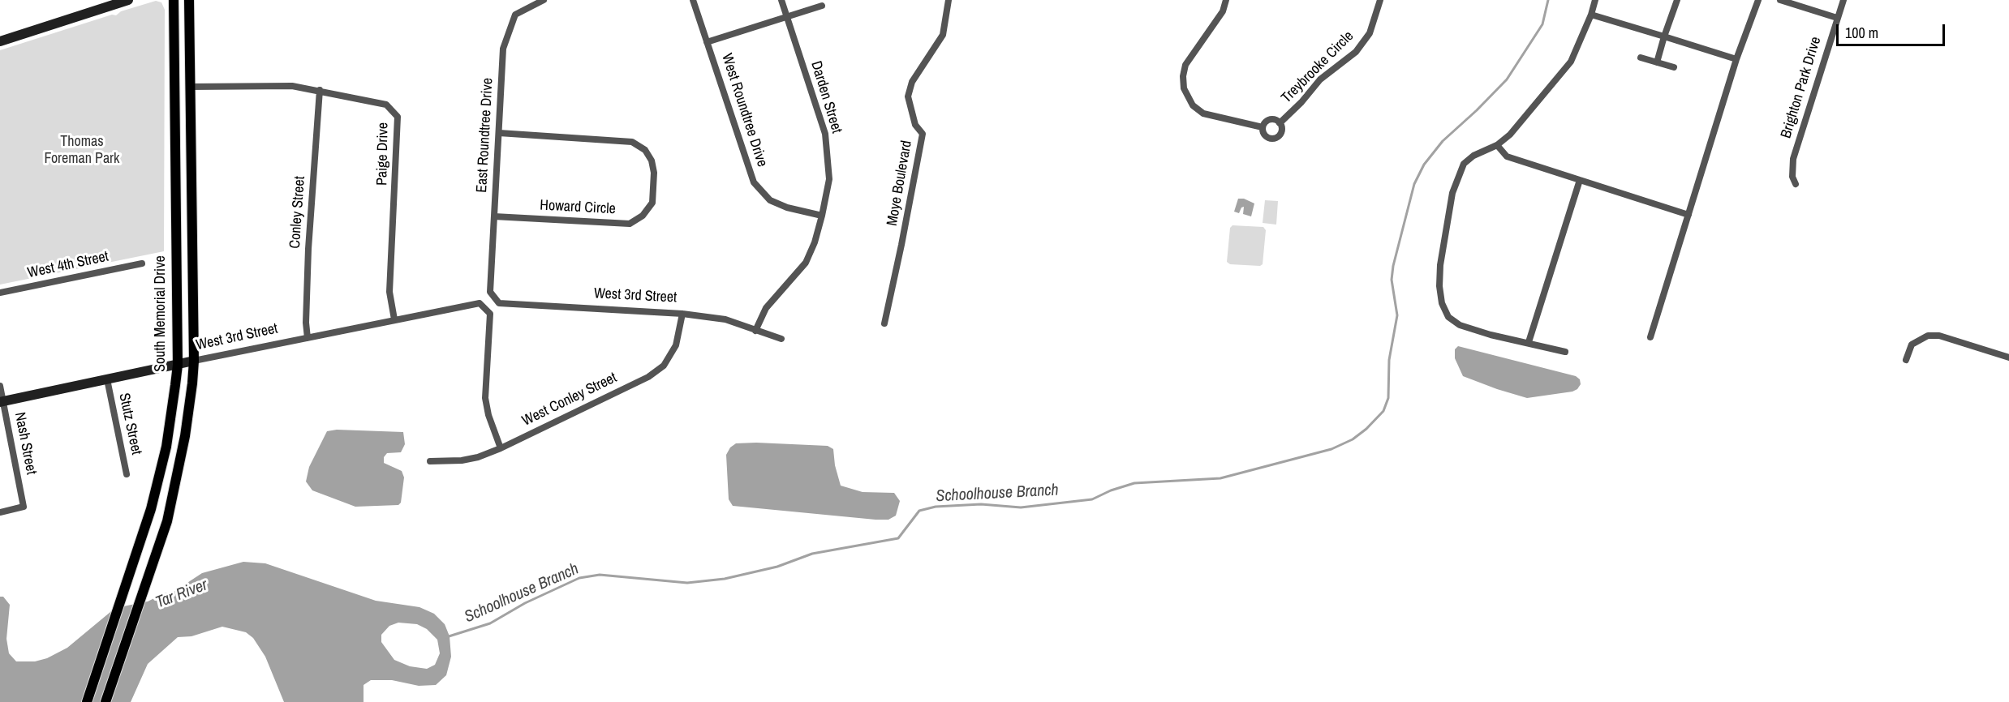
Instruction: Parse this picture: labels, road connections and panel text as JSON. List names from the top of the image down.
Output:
{
  "streets": {
    "main road": ["South Memorial Drive"],
    "street": [
      "Treybrooke Circle",
      "Brighton Park Drive",
      "Darden Street",
      "West Roundtree Drive",
      "East Roundtree Drive",
      "Paige Drive",
      "Moye Boulevard",
      "Howard Circle",
      "Conley Street",
      "West 4th Street",
      "West 3rd Street",
      "West Conley Street",
      "Stutz Street",
      "Nash Street"
    ]
  },
  "crossings": [
    ["Darden Street", "West Roundtree Drive"],
    ["Darden Street", "West 3rd Street"],
    ["East Roundtree Drive", "Howard Circle"],
    ["East Roundtree Drive", "West 3rd Street"],
    ["Paige Drive", "Conley Street"],
    ["Paige Drive", "West 3rd Street"],
    ["Conley Street", "West 3rd Street"],
    ["West 3rd Street", "South Memorial Drive"],
    ["West 3rd Street", "West Conley Street"],
    ["West 3rd Street", "Stutz Street"],
    ["West 3rd Street", "Nash Street"]
  ],
  "water": ["Schoolhouse Branch", "Tar River"],
  "parks": ["Thomas Foreman Park"],
  "scale_bar": "100 m"
}
